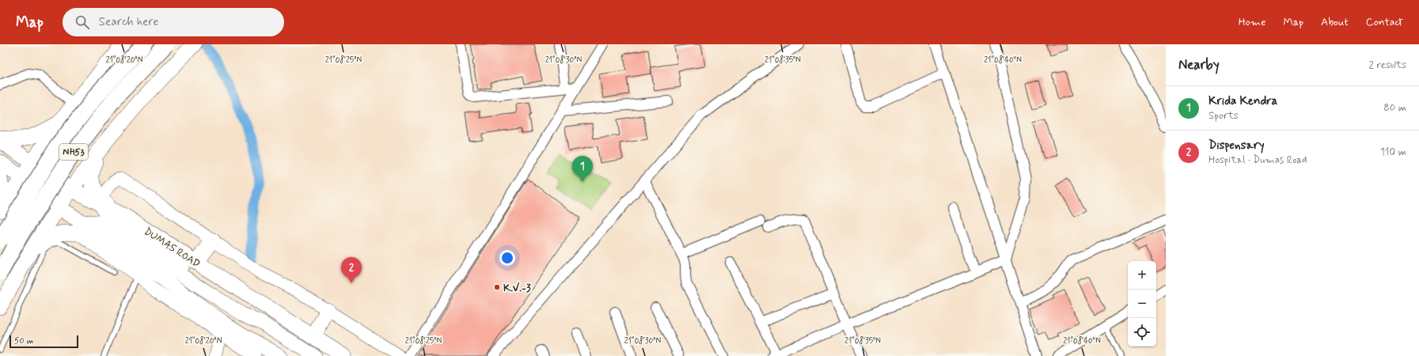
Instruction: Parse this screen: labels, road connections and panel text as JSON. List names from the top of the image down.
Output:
{
  "streets": {
    "highway": ["NH53"],
    "main road": ["DUMAS ROAD"]
  },
  "places": ["K.V.-3"],
  "scale_bar": "50 m",
  "page": {
    "header": "Map",
    "search": "Search here",
    "nav": [
      "Home",
      "Map",
      "About",
      "Contact"
    ],
    "heading": ["Nearby", "2 results"],
    "list": [
      {
        "mark": "1",
        "name": "Krida Kendra",
        "note": "Sports",
        "value": "80 m"
      },
      {
        "mark": "2",
        "name": "Dispensary",
        "note": "Hospital · Dumas Road",
        "value": "110 m"
      }
    ],
    "pins": ["1", "2"],
    "map_buttons": ["+", "−"],
    "scale": "50 m"
  },
  "coordinates": [
    "21°08'20\"N",
    "21°08'25\"N",
    "21°08'30\"N",
    "21°08'35\"N",
    "21°08'40\"N"
  ]
}
